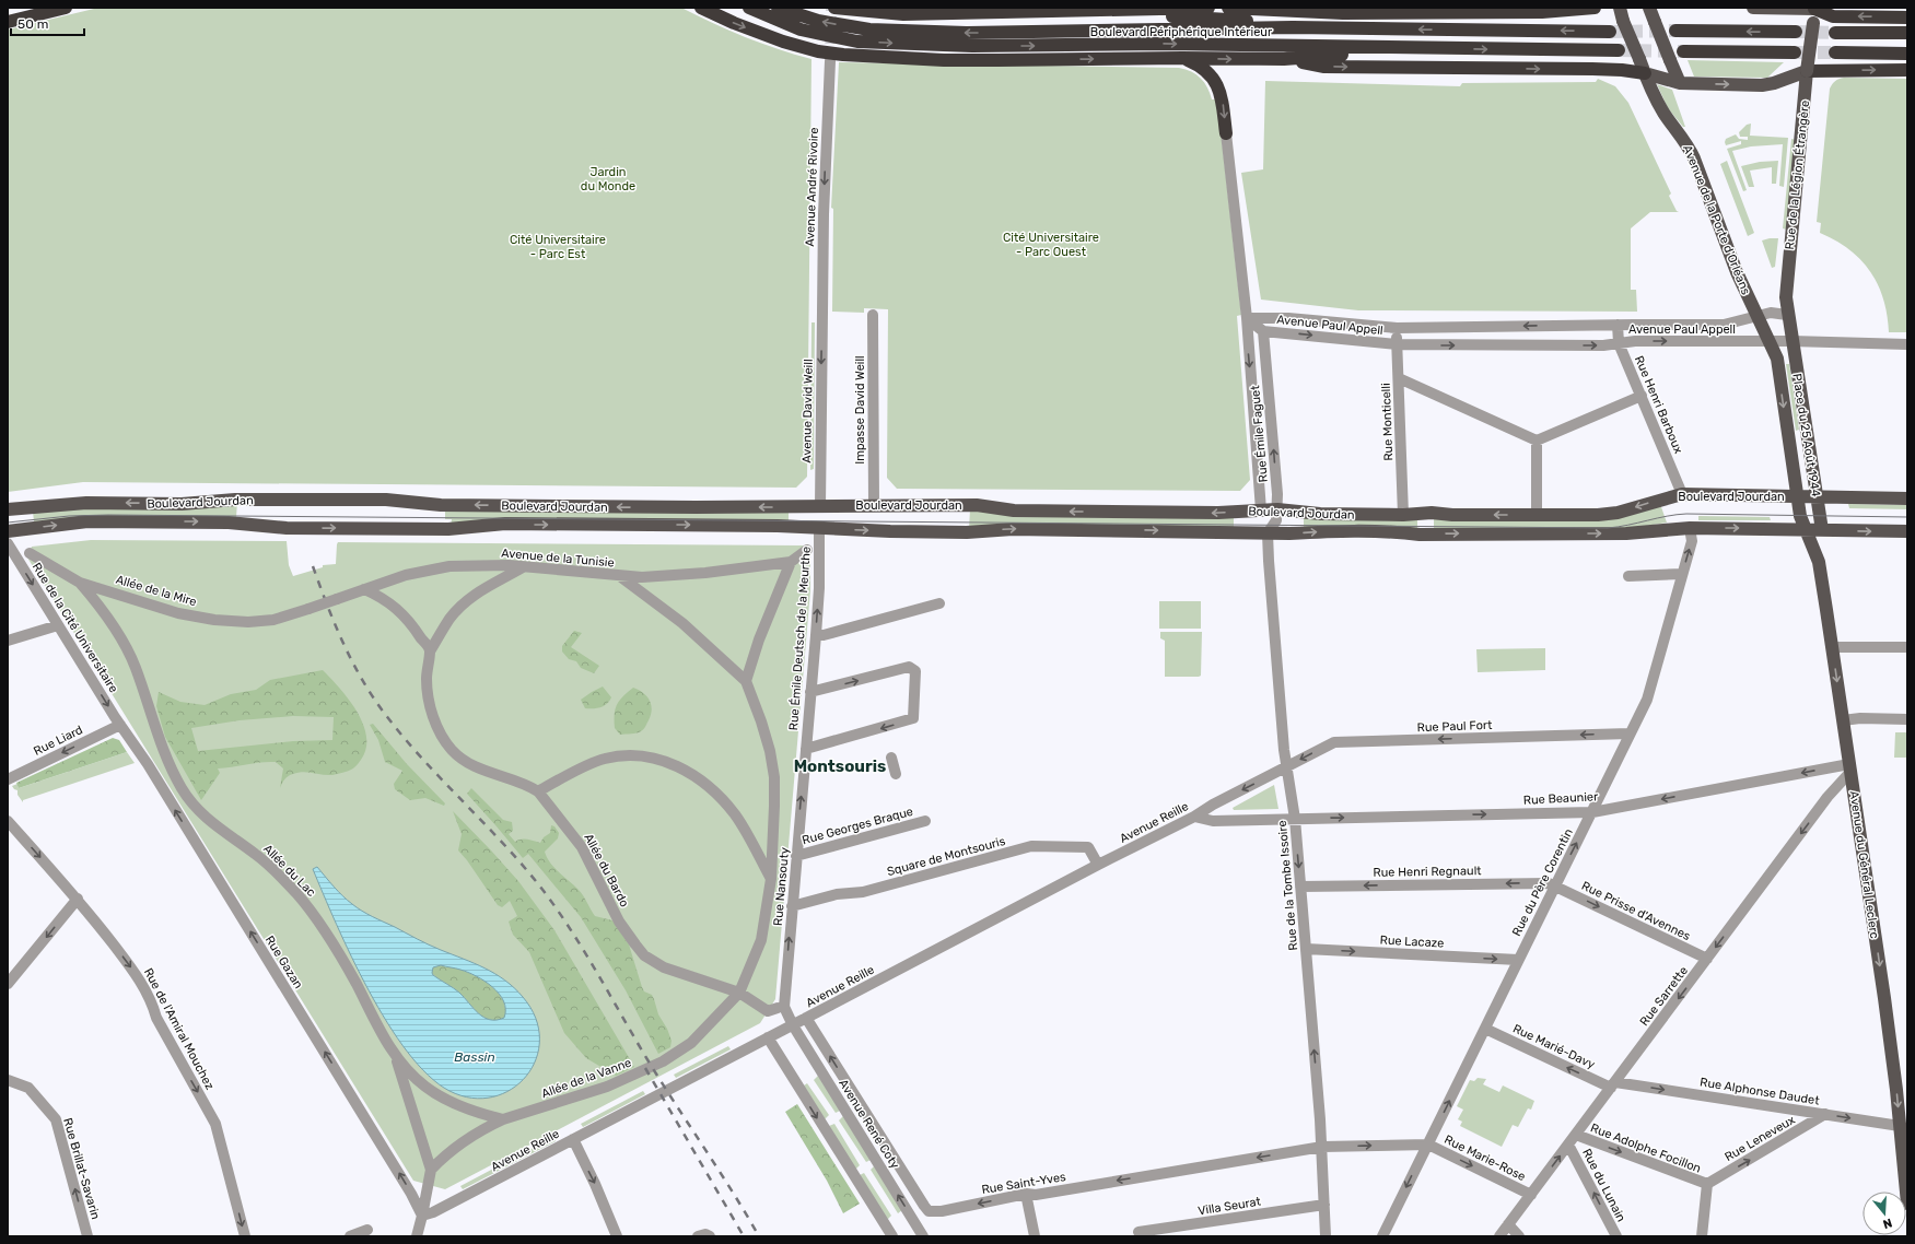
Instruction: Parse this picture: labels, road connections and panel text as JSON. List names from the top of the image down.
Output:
{
  "streets": {
    "highway": ["Boulevard Périphérique Intérieur"],
    "main road": [
      "Rue de la Légion Étrangère",
      "Avenue de la Porte d'Orléans",
      "Place du 25 Août 1944",
      "Boulevard Jourdan",
      "Avenue du Général Leclerc"
    ],
    "street": [
      "Avenue André Rivoire",
      "Avenue Paul Appell",
      "Rue Henri Barboux",
      "Impasse David Weill",
      "Avenue David Weill",
      "Rue Monticelli",
      "Rue Émile Faguet",
      "Avenue de la Tunisie",
      "Allée de la Mire",
      "Rue de la Cité Universitaire",
      "Rue Émile Deutsch de la Meurthe",
      "Rue Paul Fort",
      "Rue Liard",
      "Rue Beaunier",
      "Avenue Reille",
      "Rue Georges Braque",
      "Square de Montsouris",
      "Allée du Lac",
      "Allée du Bardo",
      "Rue Henri Regnault",
      "Rue du Père Corentin",
      "Rue de la Tombe Issoire",
      "Rue Nansouty",
      "Rue Prisse d'Avennes",
      "Rue Lacaze",
      "Rue Gazan",
      "Rue Sarrette",
      "Rue de l'Amiral Mouchez",
      "Rue Marié-Davy",
      "Allée de la Vanne",
      "Rue Alphonse Daudet",
      "Avenue René Coty",
      "Rue Leneveux",
      "Rue Adolphe Focillon",
      "Rue Marie-Rose",
      "Rue Brillat-Savarin",
      "Rue Saint-Yves",
      "Rue du Lunain",
      "Villa Seurat"
    ]
  },
  "crossings": [
    ["Rue de la Légion Étrangère", "Avenue Paul Appell"],
    ["Rue de la Légion Étrangère", "Place du 25 Août 1944"],
    ["Avenue André Rivoire", "Avenue David Weill"],
    ["Avenue de la Porte d'Orléans", "Avenue Paul Appell"],
    ["Avenue de la Porte d'Orléans", "Place du 25 Août 1944"],
    ["Avenue Paul Appell", "Rue Henri Barboux"],
    ["Avenue Paul Appell", "Rue Monticelli"],
    ["Avenue Paul Appell", "Rue Émile Faguet"],
    ["Avenue Paul Appell", "Place du 25 Août 1944"],
    ["Rue Henri Barboux", "Boulevard Jourdan"],
    ["Impasse David Weill", "Boulevard Jourdan"],
    ["Avenue David Weill", "Boulevard Jourdan"],
    ["Rue Monticelli", "Boulevard Jourdan"],
    ["Rue Émile Faguet", "Boulevard Jourdan"],
    ["Rue Émile Faguet", "Rue de la Tombe Issoire"],
    ["Place du 25 Août 1944", "Boulevard Jourdan"],
    ["Place du 25 Août 1944", "Avenue du Général Leclerc"],
    ["Boulevard Jourdan", "Rue Émile Deutsch de la Meurthe"],
    ["Boulevard Jourdan", "Avenue du Général Leclerc"],
    ["Boulevard Jourdan", "Rue du Père Corentin"],
    ["Boulevard Jourdan", "Rue de la Tombe Issoire"],
    ["Avenue de la Tunisie", "Allée de la Mire"],
    ["Allée de la Mire", "Allée du Lac"],
    ["Rue de la Cité Universitaire", "Rue Liard"],
    ["Rue de la Cité Universitaire", "Rue Gazan"],
    ["Rue Émile Deutsch de la Meurthe", "Rue Nansouty"],
    ["Rue Paul Fort", "Avenue Reille"],
    ["Rue Paul Fort", "Rue du Père Corentin"],
    ["Rue Paul Fort", "Rue de la Tombe Issoire"],
    ["Rue Liard", "Rue Gazan"],
    ["Rue Beaunier", "Avenue Reille"],
    ["Rue Beaunier", "Avenue du Général Leclerc"],
    ["Rue Beaunier", "Rue du Père Corentin"],
    ["Rue Beaunier", "Rue de la Tombe Issoire"],
    ["Rue Beaunier", "Rue Sarrette"],
    ["Avenue Reille", "Square de Montsouris"],
    ["Avenue Reille", "Rue de la Tombe Issoire"],
    ["Avenue Reille", "Rue Nansouty"],
    ["Avenue Reille", "Rue Gazan"],
    ["Avenue Reille", "Avenue René Coty"],
    ["Avenue Reille", "Rue Saint-Yves"],
    ["Rue Georges Braque", "Rue Nansouty"],
    ["Square de Montsouris", "Rue Nansouty"],
    ["Avenue du Général Leclerc", "Rue Sarrette"],
    ["Avenue du Général Leclerc", "Rue Alphonse Daudet"],
    ["Allée du Lac", "Allée de la Vanne"],
    ["Allée du Bardo", "Allée de la Vanne"],
    ["Rue Henri Regnault", "Rue du Père Corentin"],
    ["Rue Henri Regnault", "Rue de la Tombe Issoire"],
    ["Rue Henri Regnault", "Rue Prisse d'Avennes"],
    ["Rue du Père Corentin", "Rue Prisse d'Avennes"],
    ["Rue du Père Corentin", "Rue Lacaze"],
    ["Rue du Père Corentin", "Rue Marié-Davy"],
    ["Rue du Père Corentin", "Rue Marie-Rose"],
    ["Rue du Père Corentin", "Rue Saint-Yves"],
    ["Rue de la Tombe Issoire", "Rue Lacaze"],
    ["Rue de la Tombe Issoire", "Rue Saint-Yves"],
    ["Rue de la Tombe Issoire", "Villa Seurat"],
    ["Rue Nansouty", "Avenue René Coty"],
    ["Rue Prisse d'Avennes", "Rue Sarrette"],
    ["Rue Sarrette", "Rue Marié-Davy"],
    ["Rue Sarrette", "Rue Alphonse Daudet"],
    ["Rue Sarrette", "Rue Adolphe Focillon"],
    ["Rue Sarrette", "Rue Marie-Rose"],
    ["Rue Sarrette", "Rue du Lunain"],
    ["Rue Marié-Davy", "Rue Alphonse Daudet"],
    ["Rue Alphonse Daudet", "Rue Leneveux"],
    ["Rue Leneveux", "Rue Adolphe Focillon"],
    ["Rue Marie-Rose", "Rue Saint-Yves"]
  ],
  "one_way": [
    "Avenue André Rivoire",
    "Avenue David Weill",
    "Rue de la Cité Universitaire",
    "Rue Paul Fort",
    "Rue Liard",
    "Avenue du Général Leclerc",
    "Rue Henri Regnault",
    "Rue Prisse d'Avennes",
    "Rue Lacaze",
    "Rue Gazan",
    "Rue de l'Amiral Mouchez",
    "Rue Marié-Davy",
    "Rue Alphonse Daudet",
    "Rue Leneveux",
    "Rue Adolphe Focillon",
    "Rue Marie-Rose",
    "Rue Brillat-Savarin",
    "Rue du Lunain"
  ],
  "districts": ["Montsouris"],
  "water": ["Bassin"],
  "parks": ["Jardin du Monde", "Cité Universitaire - Parc Ouest", "Cité Universitaire - Parc Est"],
  "scale_bar": "50 m",
  "north": "bottom"
}
